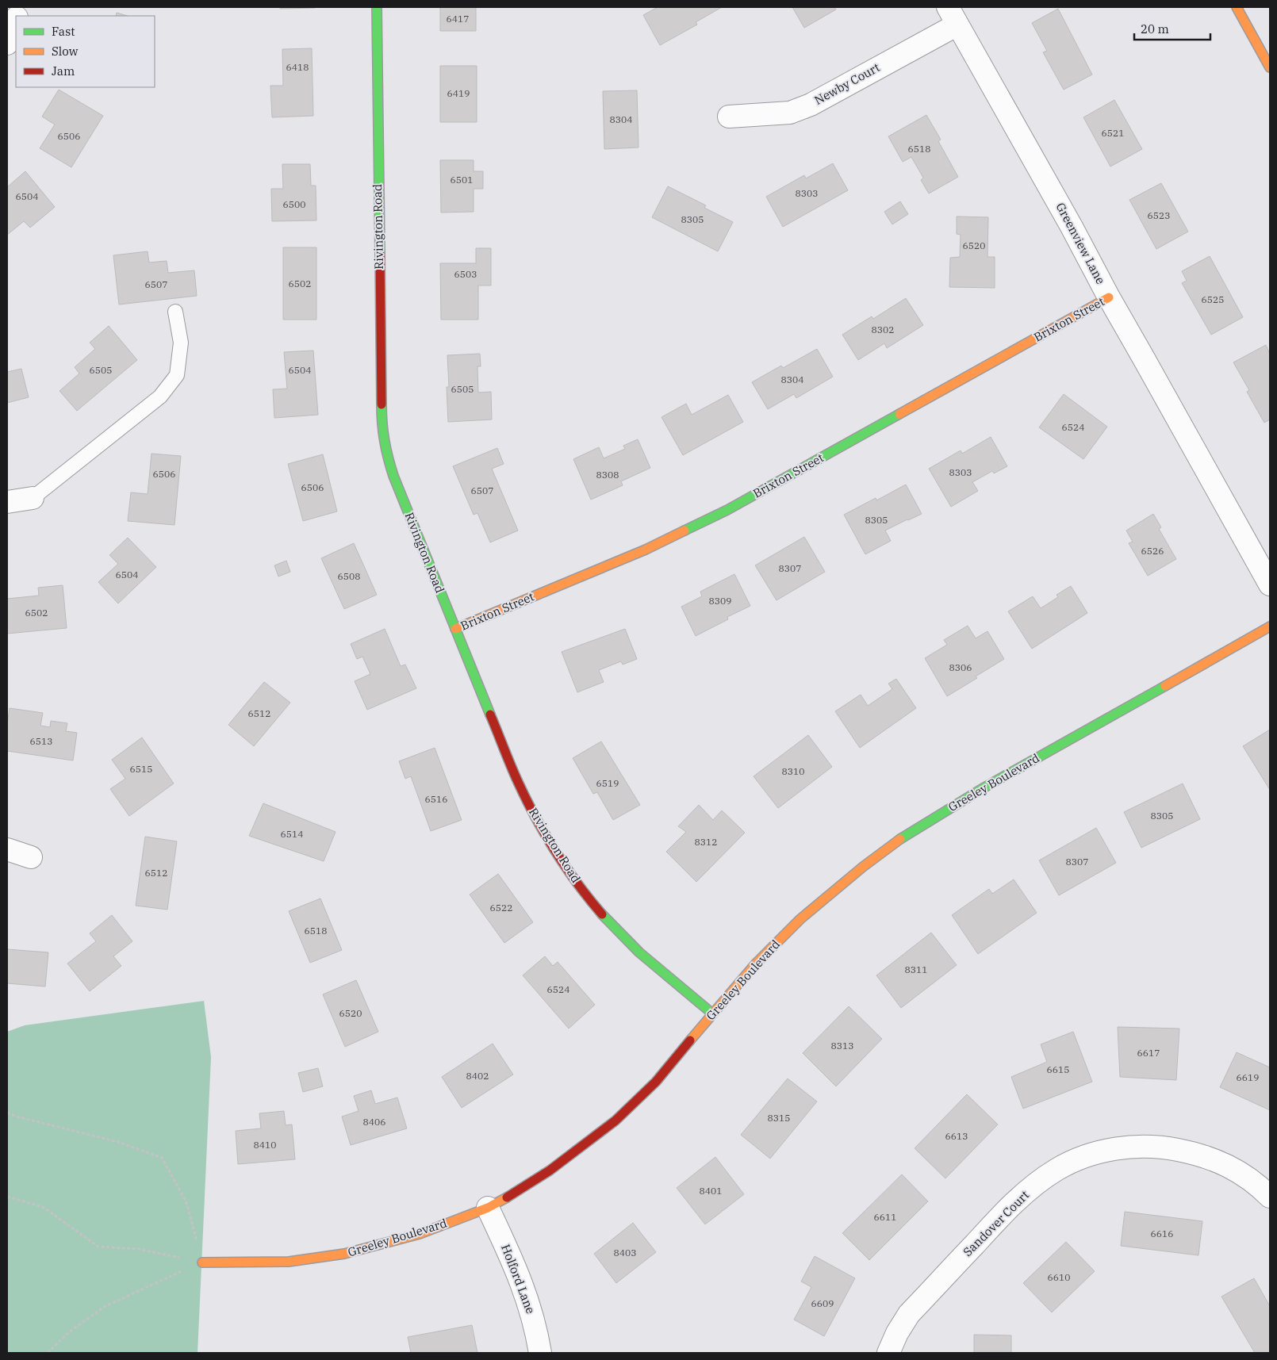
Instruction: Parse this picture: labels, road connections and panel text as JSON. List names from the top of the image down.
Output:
{
  "streets": {
    "street": [
      "Newby Court",
      "Rivington Road",
      "Greenview Lane",
      "Brixton Street",
      "Greeley Boulevard",
      "Sandover Court",
      "Holford Lane"
    ]
  },
  "crossings": [
    ["Newby Court", "Greenview Lane"],
    ["Rivington Road", "Brixton Street"],
    ["Rivington Road", "Greeley Boulevard"],
    ["Greenview Lane", "Brixton Street"],
    ["Greeley Boulevard", "Holford Lane"]
  ],
  "house_numbers": [
    "6417",
    "6418",
    "6419",
    "8304",
    "6521",
    "6506",
    "6518",
    "6501",
    "8303",
    "6504",
    "6500",
    "6523",
    "8305",
    "6520",
    "6503",
    "6502",
    "6507",
    "6525",
    "8302",
    "6505",
    "6504",
    "8304",
    "6505",
    "6524",
    "8303",
    "6506",
    "8308",
    "6506",
    "6507",
    "8305",
    "6526",
    "8307",
    "6504",
    "6508",
    "8309",
    "6502",
    "8306",
    "6512",
    "6513",
    "6515",
    "8310",
    "6519",
    "6516",
    "8305",
    "6514",
    "8312",
    "8307",
    "6512",
    "6522",
    "6518",
    "8311",
    "6524",
    "6520",
    "8313",
    "6617",
    "6615",
    "8402",
    "6619",
    "8315",
    "8406",
    "6613",
    "8410",
    "8401",
    "6611",
    "6616",
    "8403",
    "6610",
    "6609"
  ],
  "legend": ["Fast", "Slow", "Jam"],
  "scale_bar": "20 m"
}
